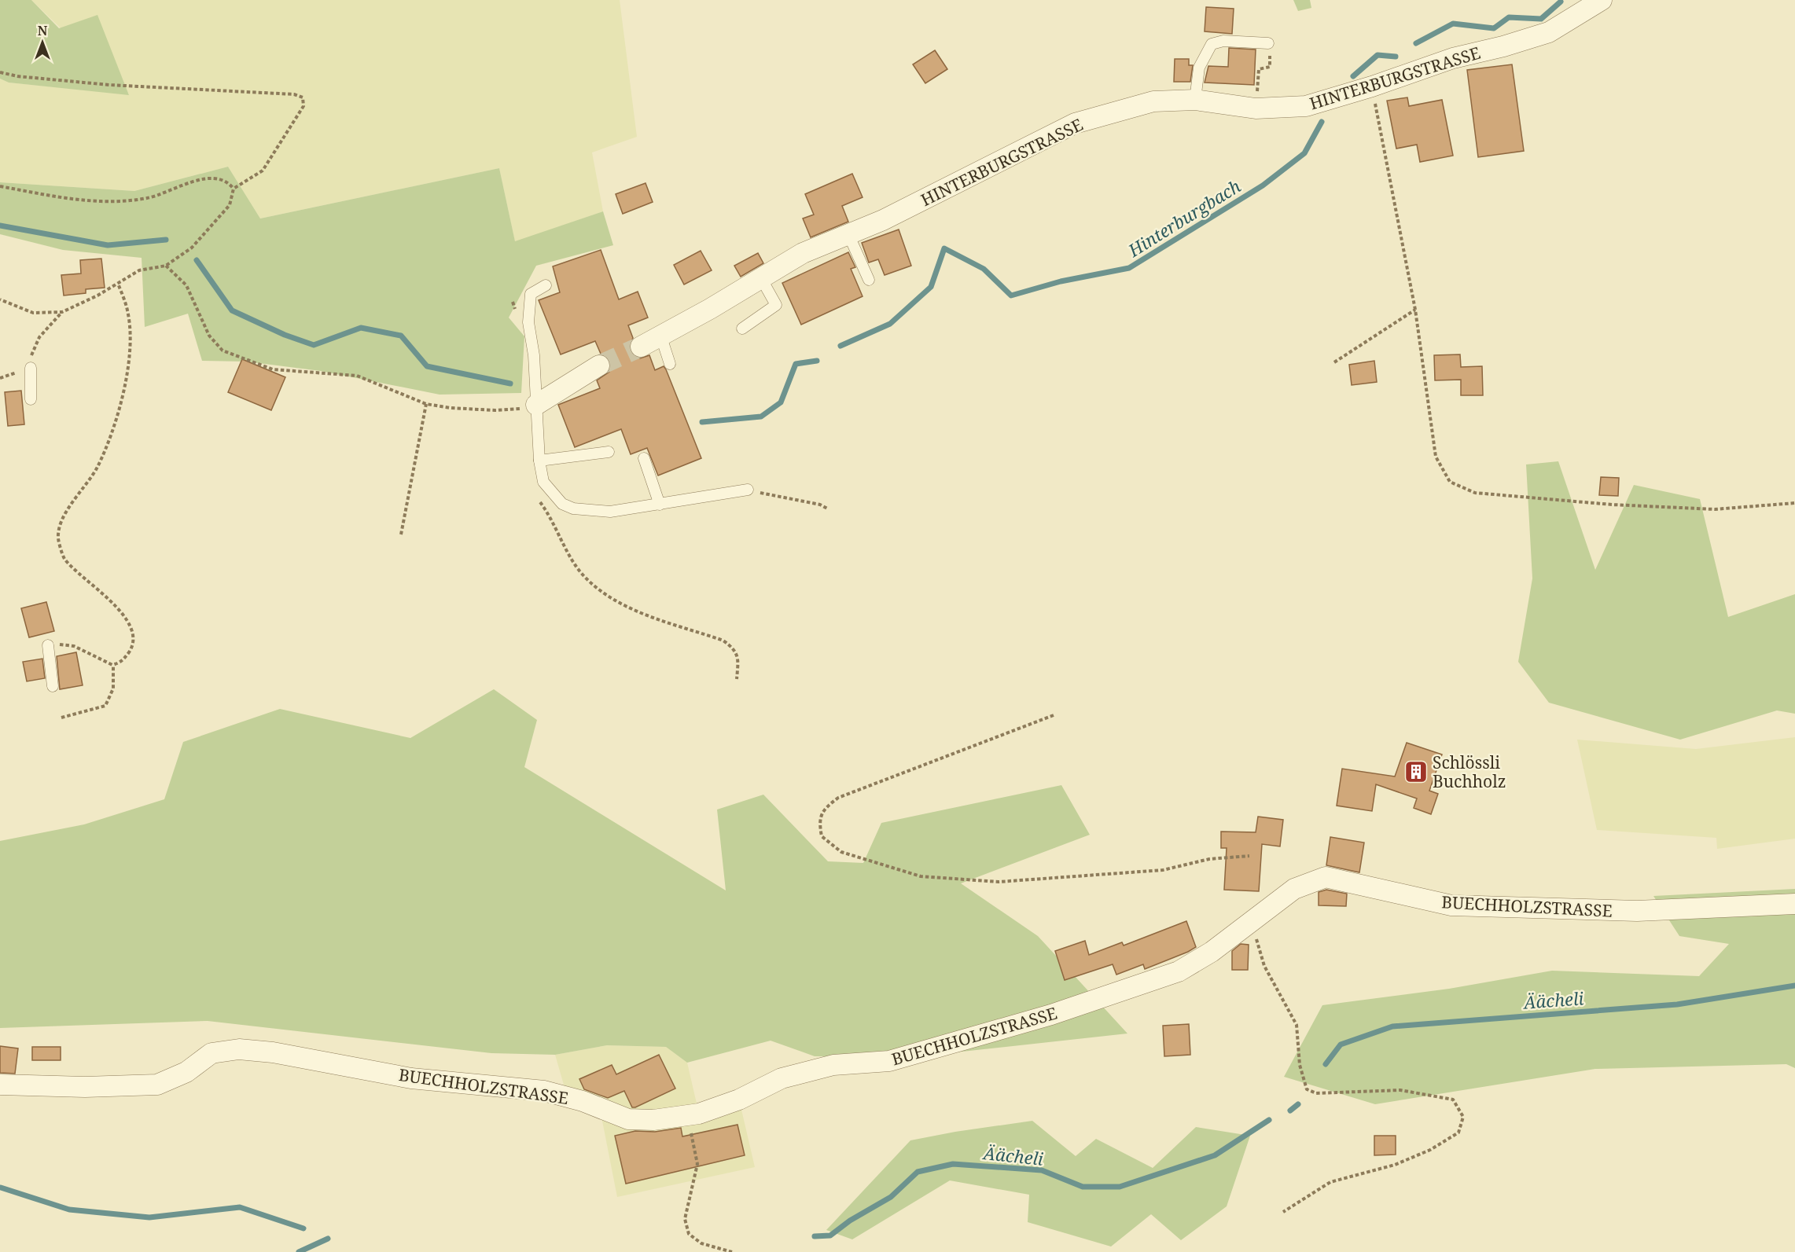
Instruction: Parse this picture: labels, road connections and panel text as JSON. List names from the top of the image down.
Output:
{
  "streets": {
    "street": ["HINTERBURGSTRASSE", "BUECHHOLZSTRASSE"]
  },
  "water": ["Hinterburgbach", "Äächeli"],
  "places": {
    "building": ["Schlössli Buchholz"]
  },
  "north": "top"
}
